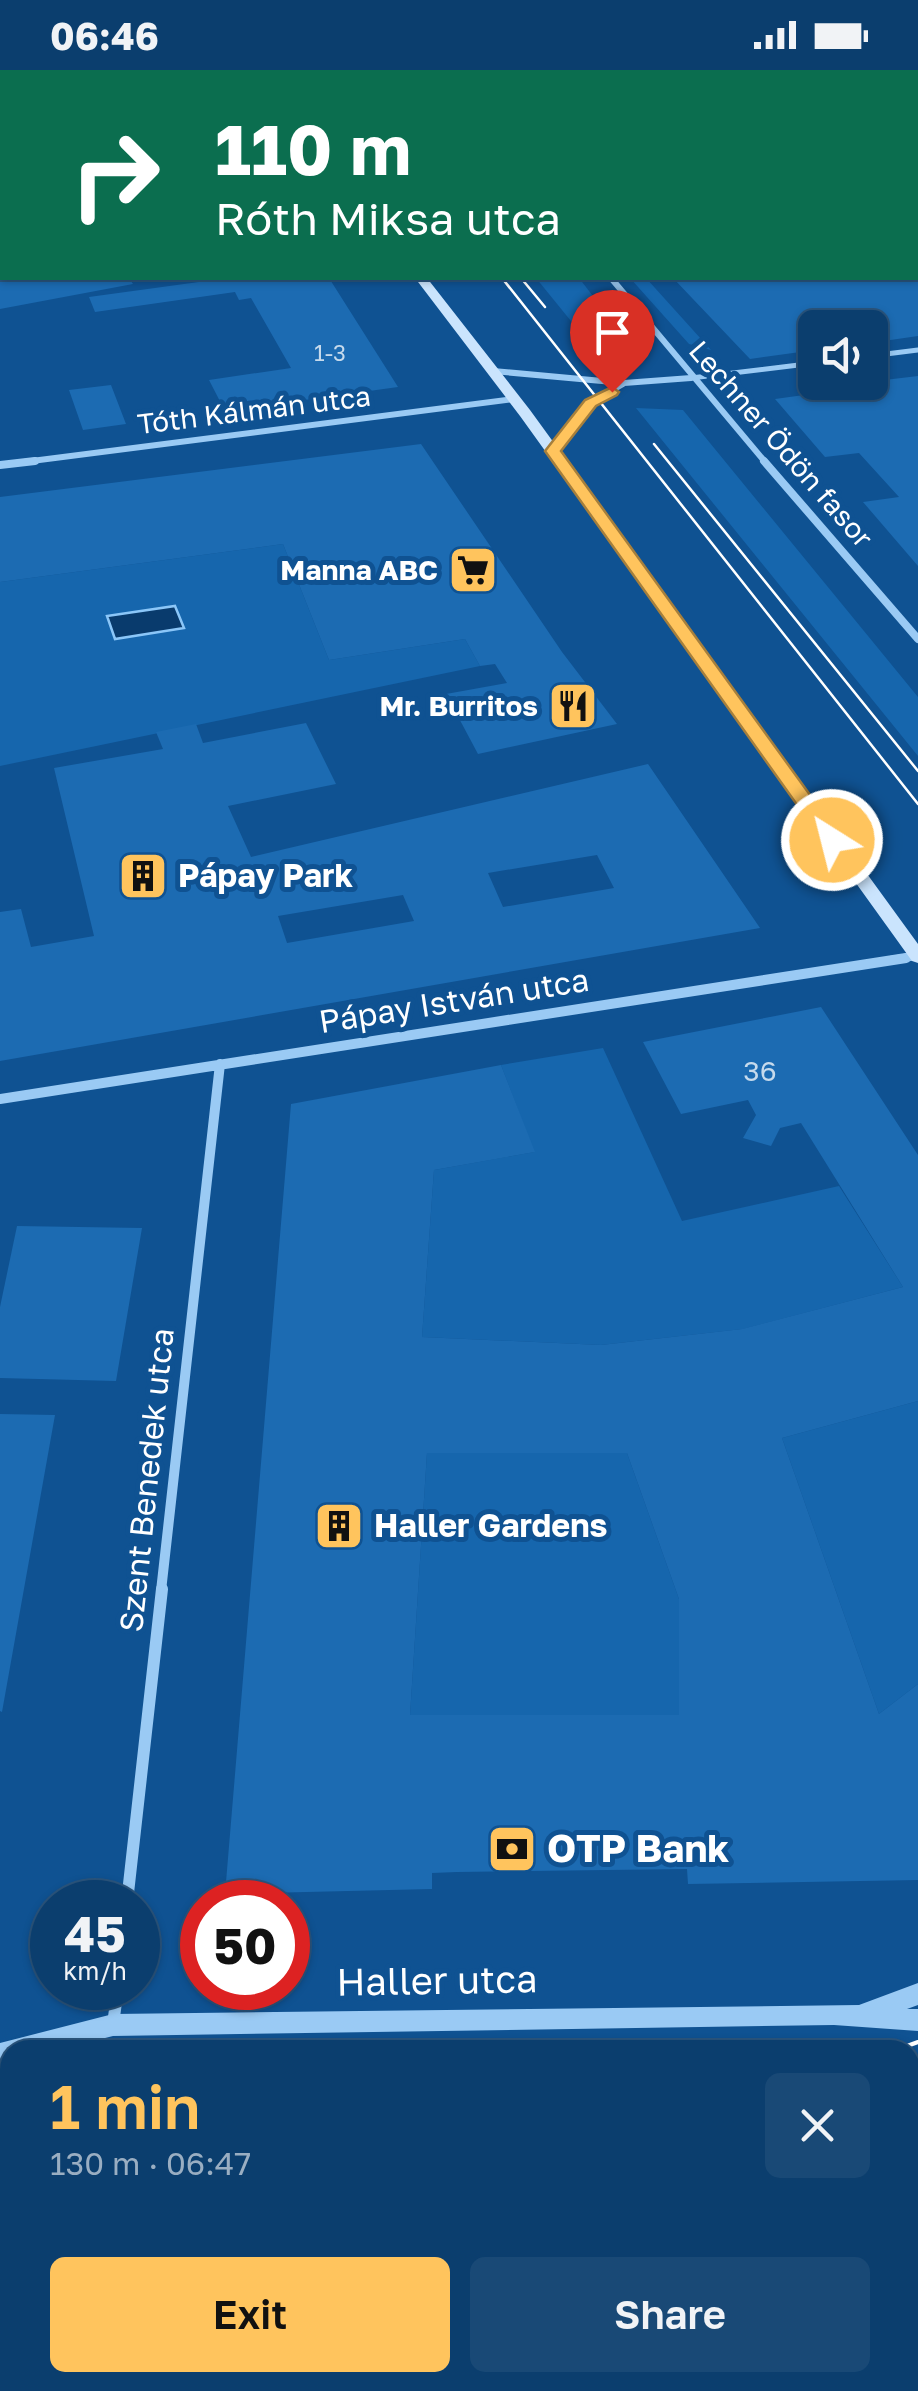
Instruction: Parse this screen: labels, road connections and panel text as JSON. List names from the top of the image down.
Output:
{
  "streets": {
    "street": [
      "Tóth Kálmán utca",
      "Lechner Ödön fasor",
      "Pápay István utca",
      "Szent Benedek utca",
      "Haller utca"
    ]
  },
  "crossings": [
    ["Pápay István utca", "Szent Benedek utca"]
  ],
  "places": {
    "supermarket": ["Manna ABC"],
    "restaurant": ["Mr. Burritos"],
    "building": ["Pápay Park", "Haller Gardens"],
    "bank": ["OTP Bank"]
  },
  "house_numbers": ["1-3", "36"],
  "page": {
    "status": "06:46",
    "turn": ["110 m", "Róth Miksa utca"],
    "speed": "45 km/h",
    "limit": "50",
    "heading": ["1 min", "130 m · 06:47"],
    "buttons": ["Exit", "Share"]
  }
}
